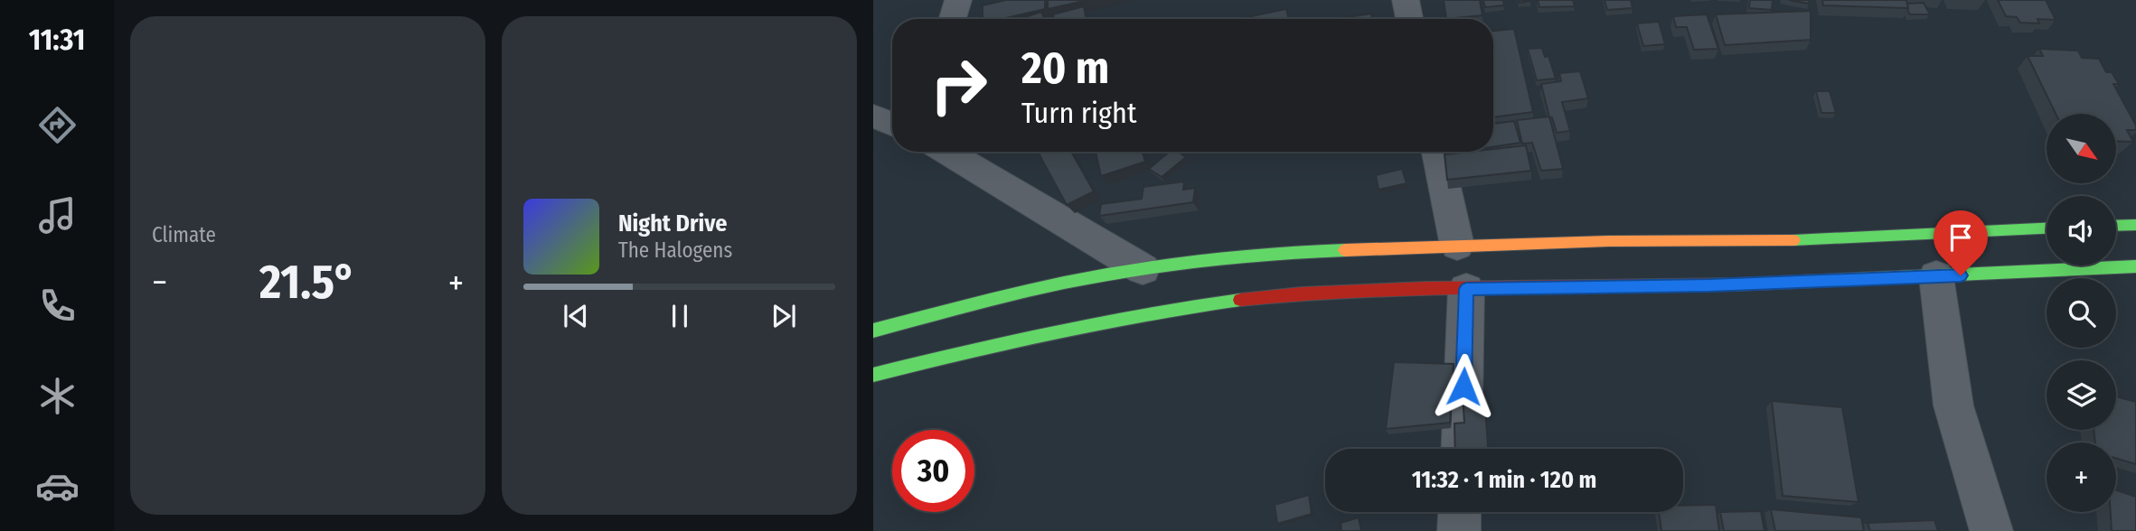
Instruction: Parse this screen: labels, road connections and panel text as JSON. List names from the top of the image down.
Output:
{
  "north": "bottom right",
  "page": {
    "tabs": "11:31",
    "tile": "Climate",
    "turn": ["20 m", "Turn right"],
    "map_buttons": "+",
    "song": ["Night Drive", "The Halogens"],
    "heat": ["−", "21.5°", "+"],
    "limit": "30",
    "trip": "11:32 · 1 min · 120 m"
  }
}
